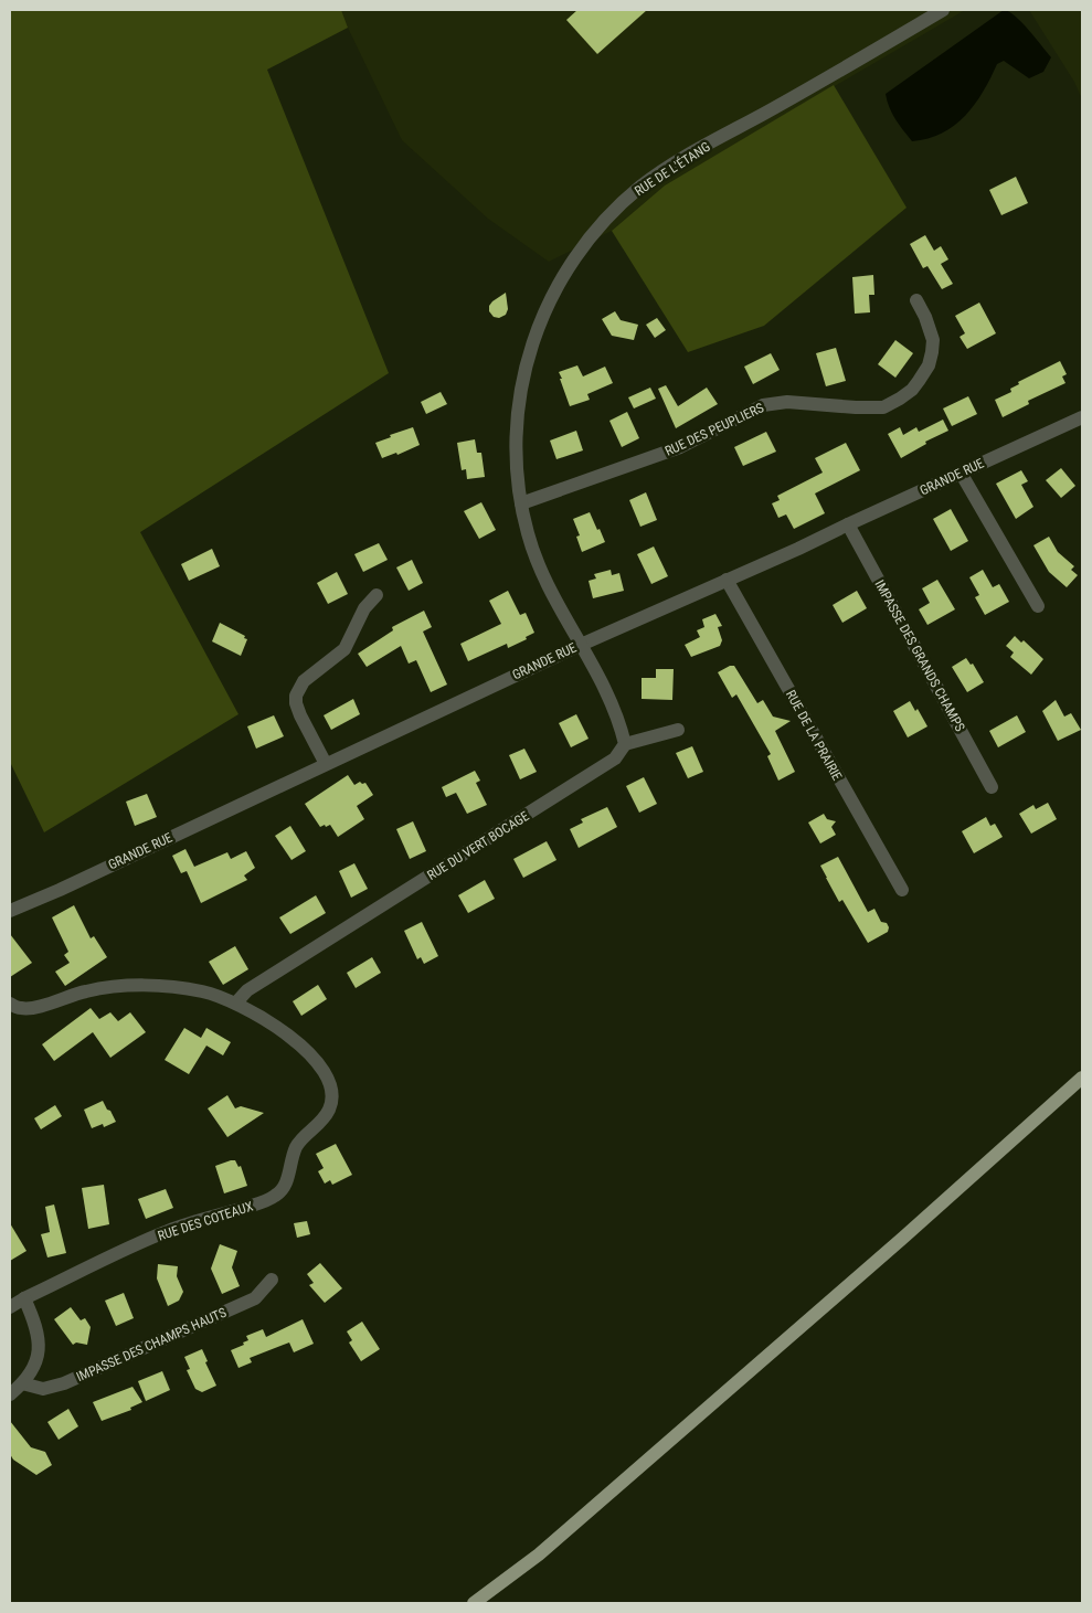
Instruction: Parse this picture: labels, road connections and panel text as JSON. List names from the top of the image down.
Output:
{
  "streets": {
    "street": [
      "RUE DE L'ÉTANG",
      "RUE DES PEUPLIERS",
      "GRANDE RUE",
      "IMPASSE DES GRANDS CHAMPS",
      "RUE DE LA PRAIRIE",
      "RUE DU VERT BOCAGE",
      "RUE DES COTEAUX",
      "IMPASSE DES CHAMPS HAUTS"
    ]
  },
  "crossings": [
    ["RUE DE L'ÉTANG", "RUE DES PEUPLIERS"],
    ["RUE DE L'ÉTANG", "GRANDE RUE"],
    ["GRANDE RUE", "IMPASSE DES GRANDS CHAMPS"],
    ["GRANDE RUE", "RUE DE LA PRAIRIE"],
    ["RUE DU VERT BOCAGE", "RUE DES COTEAUX"]
  ]
}
